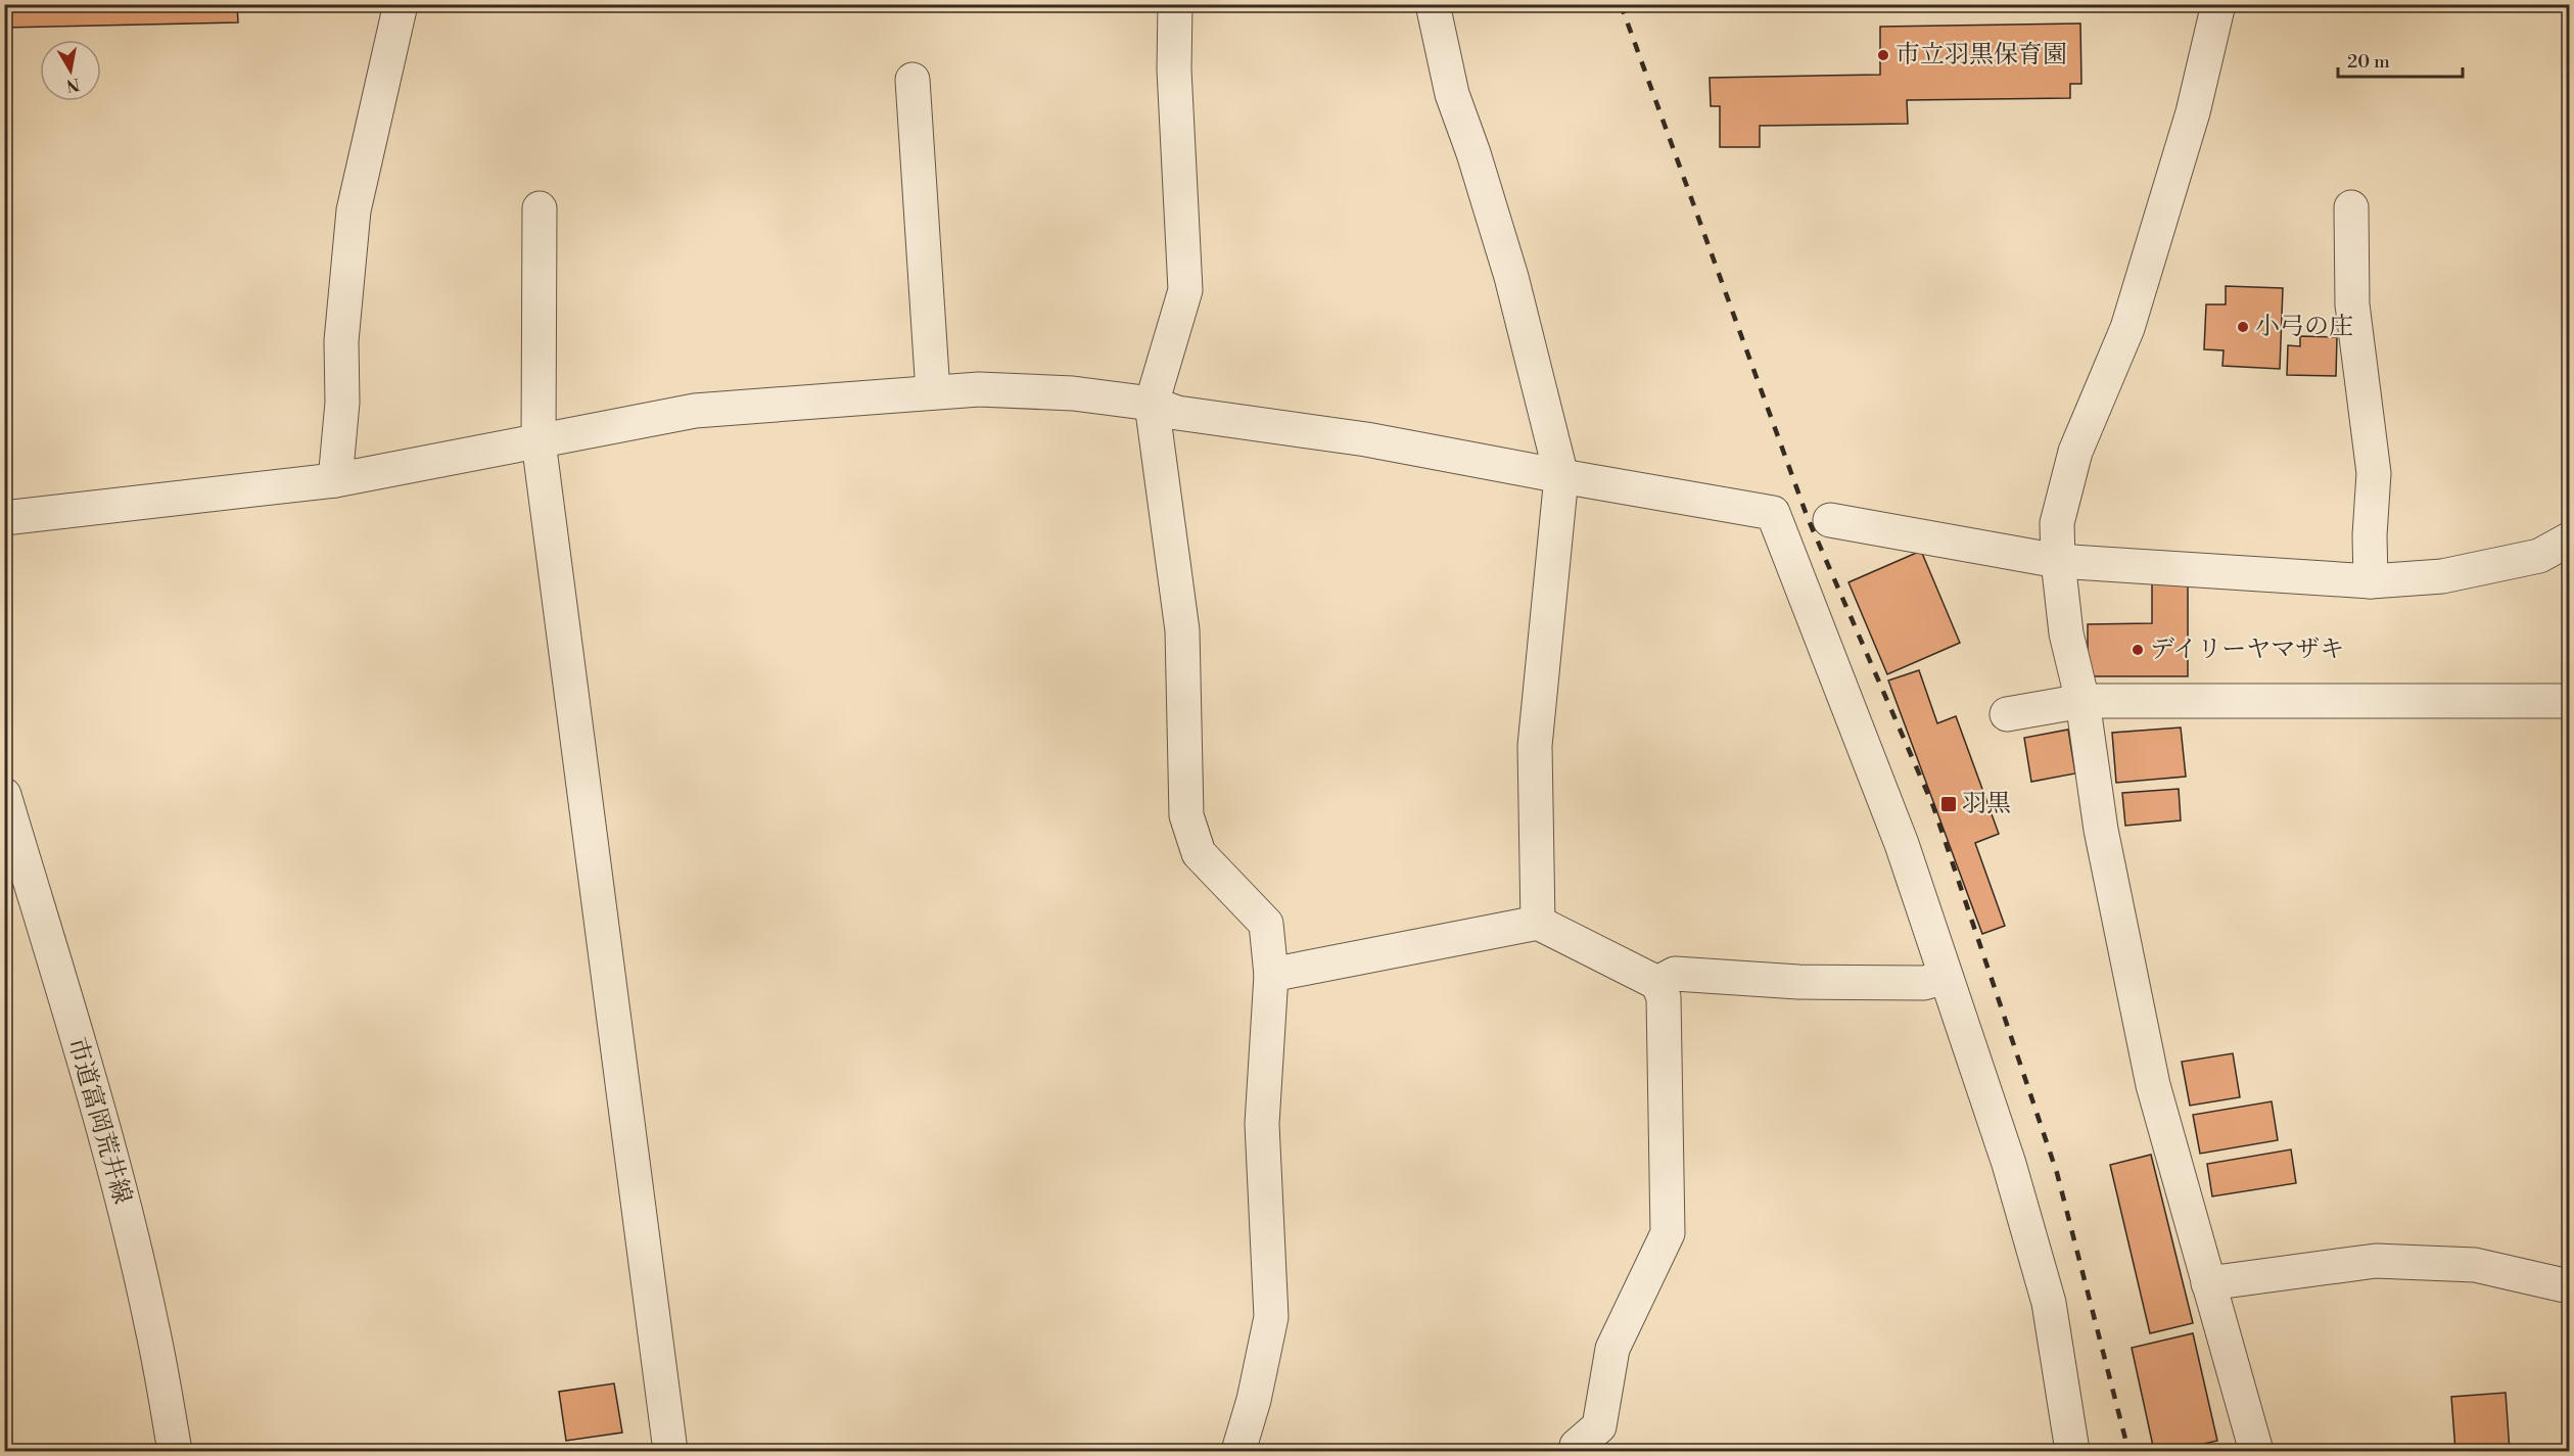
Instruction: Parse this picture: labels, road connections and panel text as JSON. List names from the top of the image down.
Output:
{
  "streets": {
    "street": ["市道富岡荒井線"]
  },
  "places": {
    "other": ["市立羽黒保育園", "小弓の庄", "デイリーヤマザキ"],
    "transit": ["羽黒"]
  },
  "scale_bar": "20 m",
  "north": "bottom"
}
